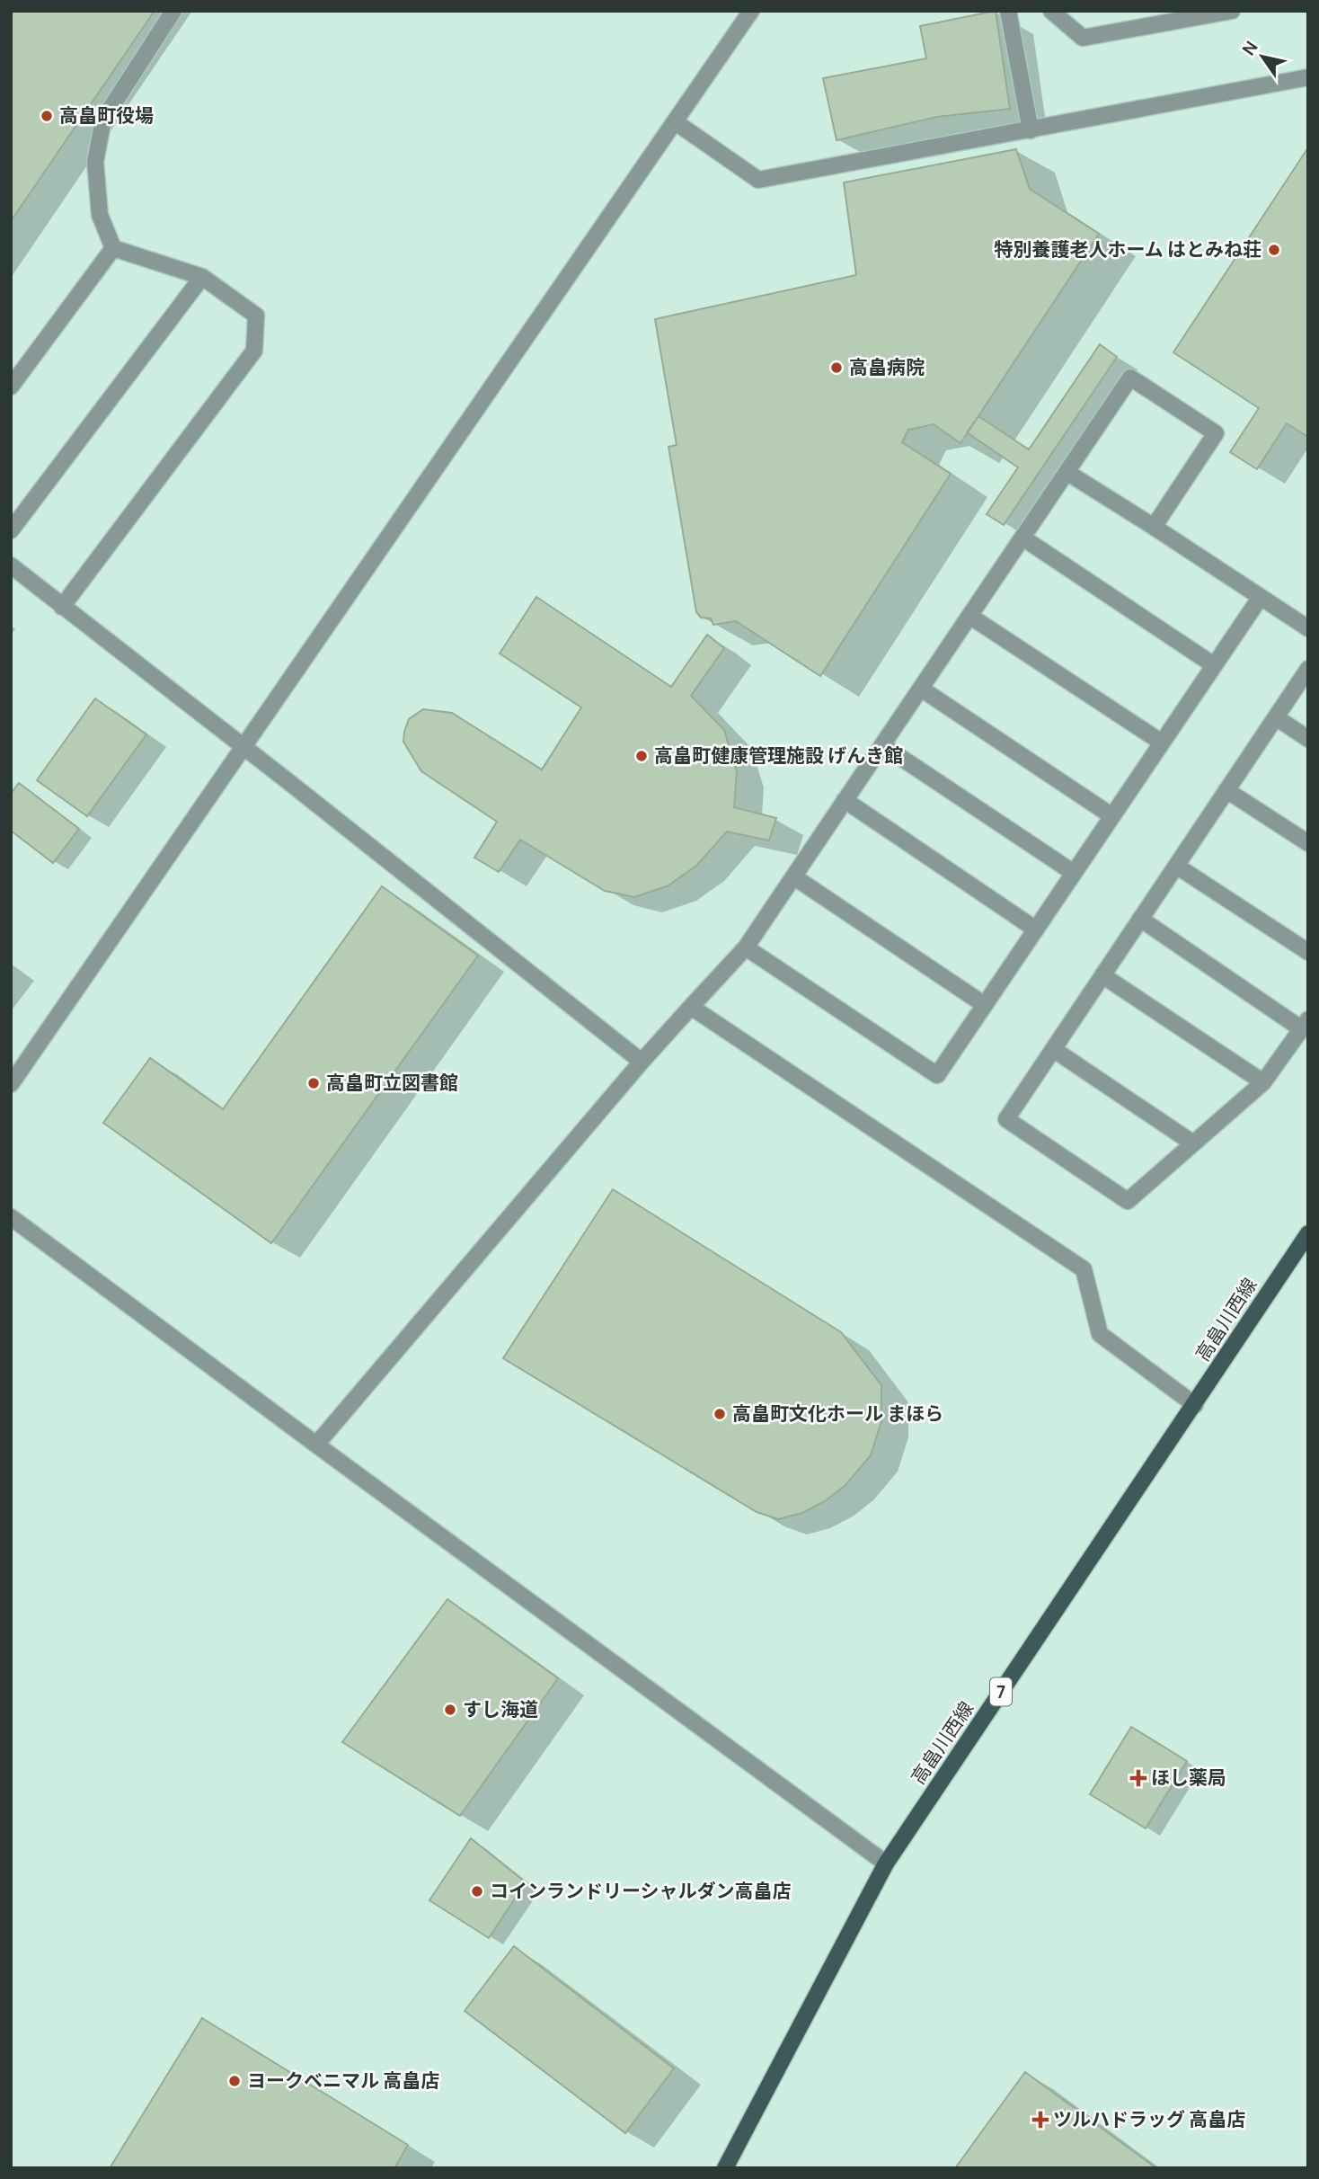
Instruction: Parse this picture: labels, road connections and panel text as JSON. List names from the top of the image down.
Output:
{
  "streets": {
    "main road": ["高畠川西線", "7"]
  },
  "places": {
    "other": [
      "高畠町役場",
      "特別養護老人ホーム はとみね荘",
      "高畠病院",
      "高畠町健康管理施設 げんき館",
      "高畠町立図書館",
      "高畠町文化ホール まほら",
      "すし海道",
      "コインランドリーシャルダン高畠店",
      "ヨークベニマル 高畠店"
    ],
    "health": ["ほし薬局", "ツルハドラッグ 高畠店"]
  },
  "north": "top left"
}
